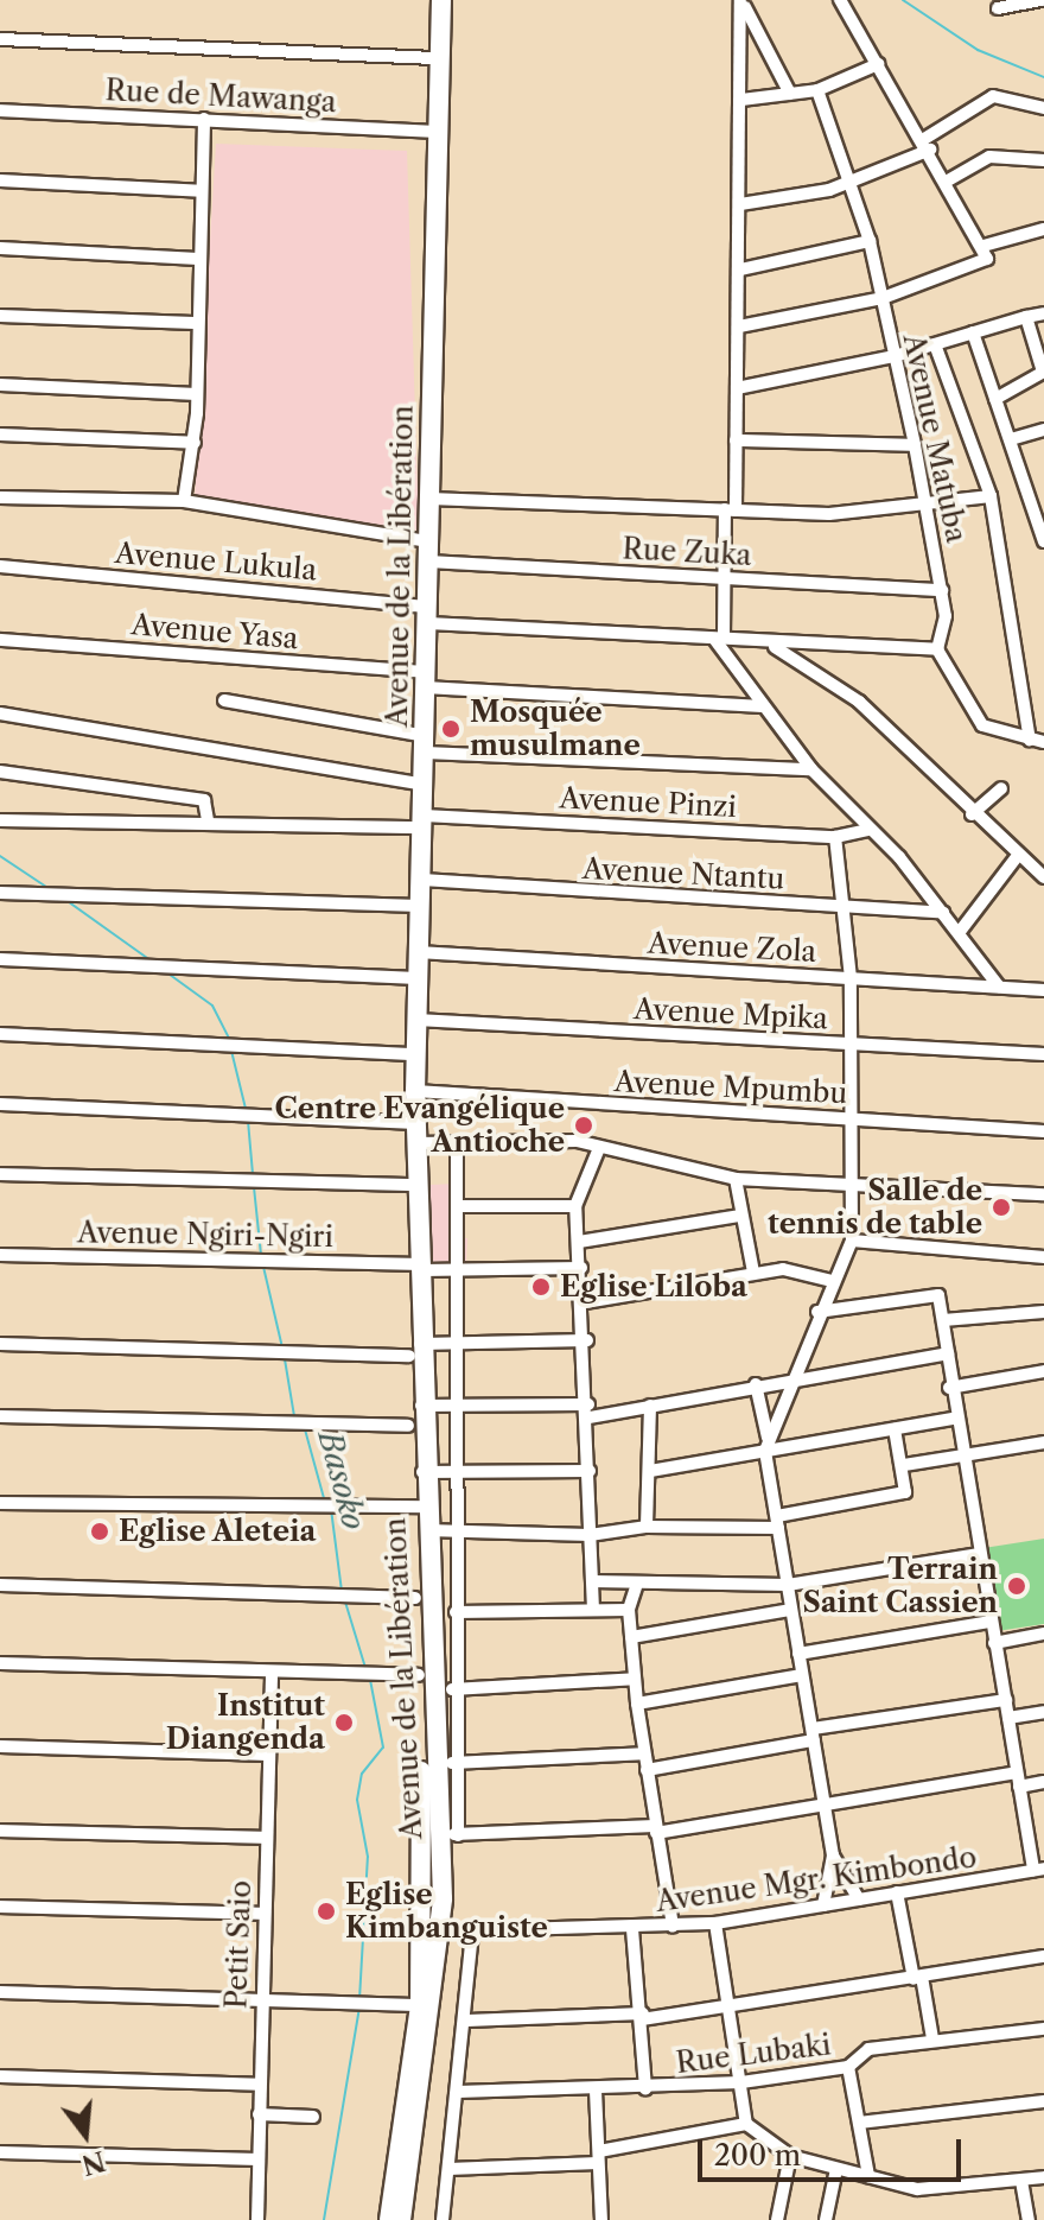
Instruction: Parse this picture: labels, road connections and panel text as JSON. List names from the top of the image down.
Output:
{
  "streets": {
    "highway": ["Avenue de la Libération"],
    "street": [
      "Rue de Mawanga",
      "Avenue Matuba",
      "Rue Zuka",
      "Avenue Lukula",
      "Avenue Yasa",
      "Avenue Pinzi",
      "Avenue Ntantu",
      "Avenue Zola",
      "Avenue Mpika",
      "Avenue Mpumbu",
      "Avenue Ngiri-Ngiri",
      "Avenue Mgr. Kimbondo",
      "Petit Saio",
      "Rue Lubaki"
    ]
  },
  "crossings": [
    ["Rue de Mawanga", "Avenue de la Libération"],
    ["Avenue Matuba", "Rue Zuka"],
    ["Avenue Matuba", "Avenue Lukula"],
    ["Rue Zuka", "Avenue de la Libération"],
    ["Avenue Lukula", "Avenue de la Libération"],
    ["Avenue de la Libération", "Avenue Yasa"],
    ["Avenue de la Libération", "Avenue Pinzi"],
    ["Avenue de la Libération", "Avenue Ntantu"],
    ["Avenue de la Libération", "Avenue Zola"],
    ["Avenue de la Libération", "Avenue Mpika"],
    ["Avenue de la Libération", "Avenue Mpumbu"],
    ["Avenue de la Libération", "Avenue Ngiri-Ngiri"],
    ["Avenue de la Libération", "Avenue Mgr. Kimbondo"]
  ],
  "water": ["Basoko"],
  "places": [
    "Mosquée musulmane",
    "Centre Evangélique Antioche",
    "Salle de tennis de table",
    "Eglise Liloba",
    "Eglise Aleteia",
    "Terrain Saint Cassien",
    "Institut Diangenda",
    "Eglise Kimbanguiste"
  ],
  "scale_bar": "200 m",
  "north": "bottom"
}
